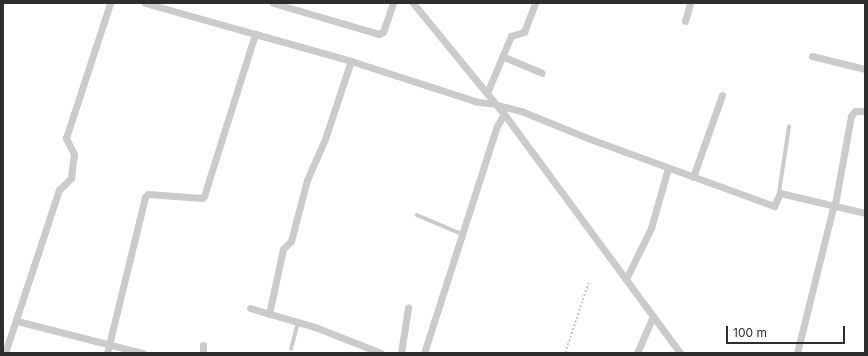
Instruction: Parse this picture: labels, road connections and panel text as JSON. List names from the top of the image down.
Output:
{
  "scale_bar": "100 m"
}
